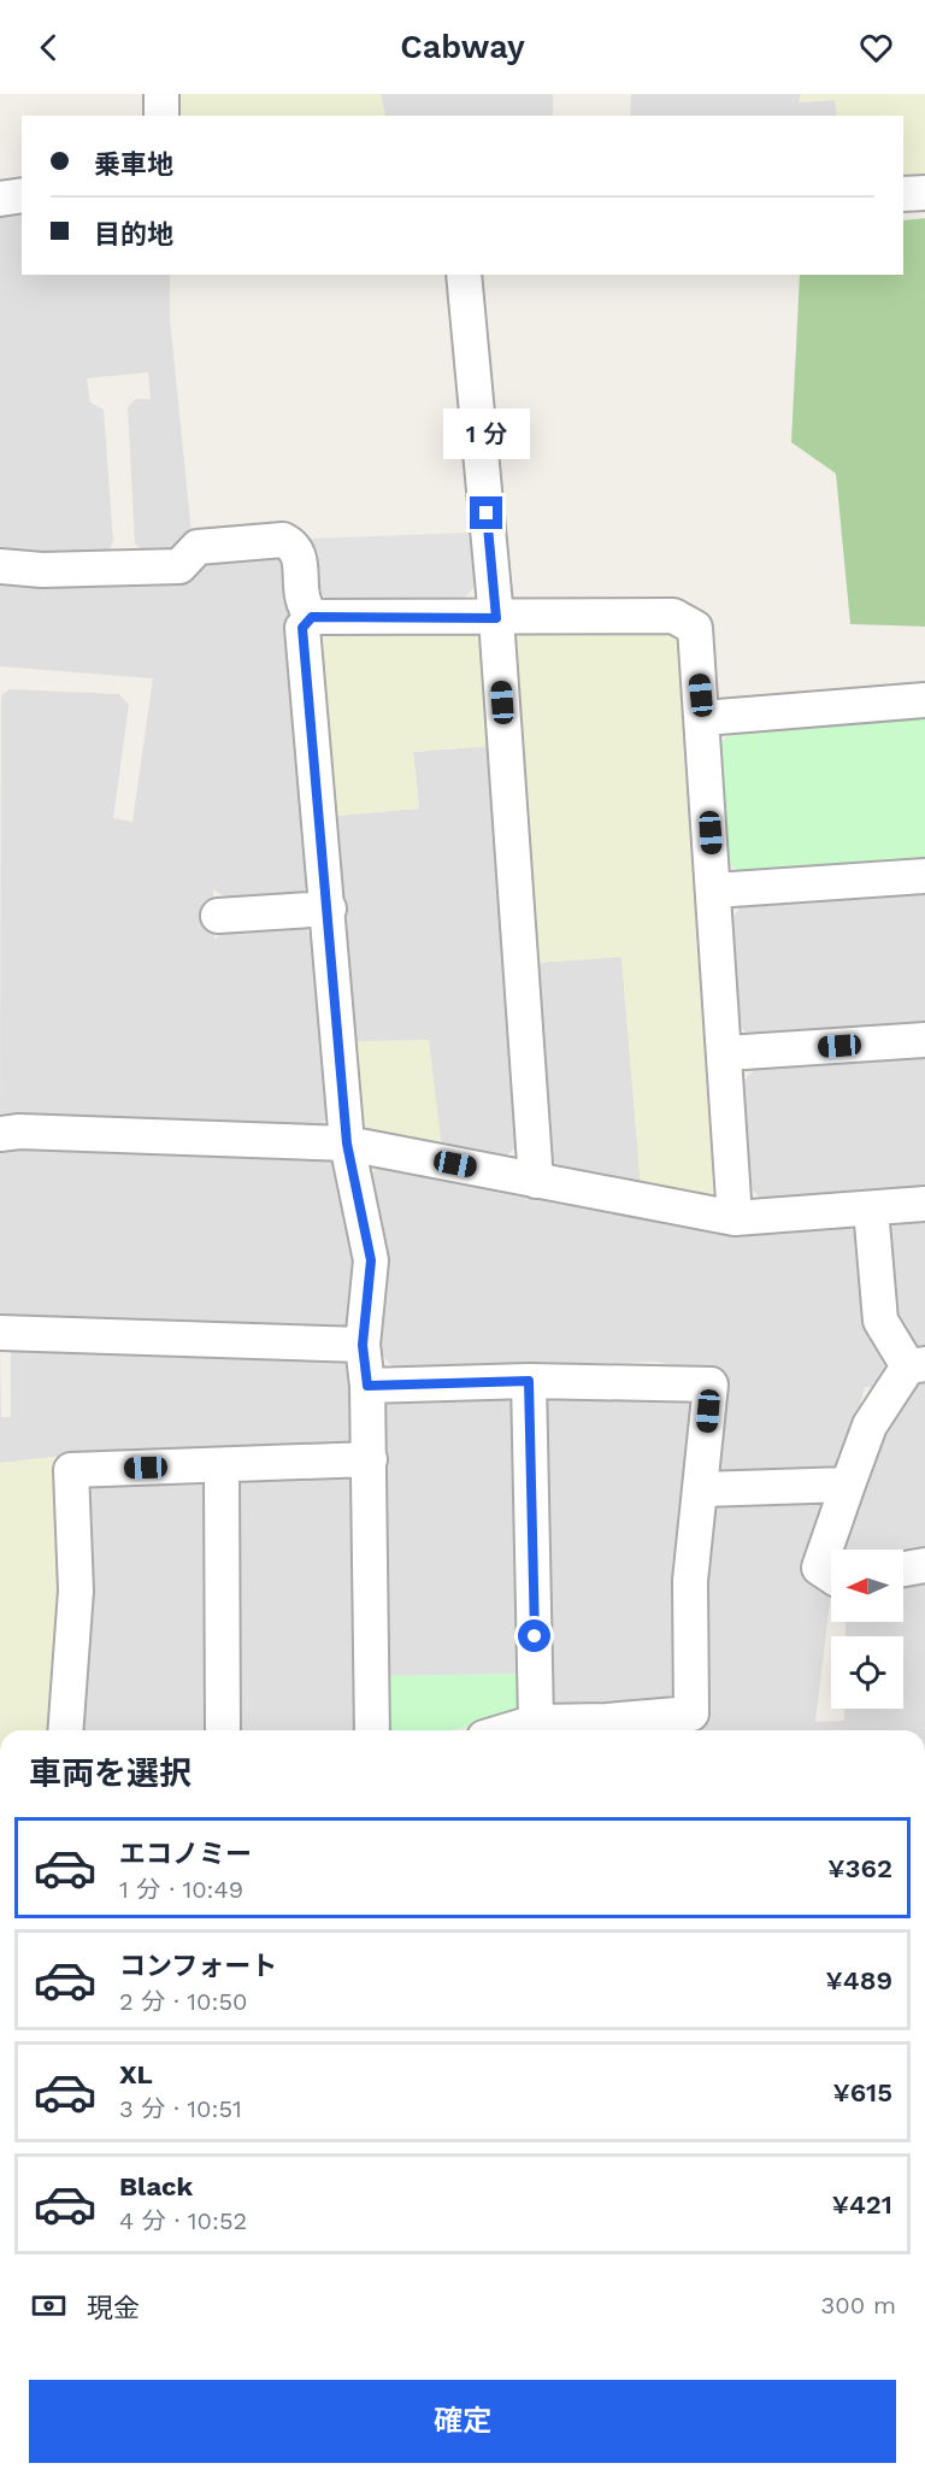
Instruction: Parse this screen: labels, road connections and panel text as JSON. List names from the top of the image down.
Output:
{
  "north": "left",
  "page": {
    "header": "Cabway",
    "banner": ["乗車地", "目的地"],
    "bubble": "1 分",
    "heading": "車両を選択",
    "list": [
      {
        "name": "エコノミー",
        "note": "1 分 · 10:49",
        "value": "¥362"
      },
      {
        "name": "コンフォート",
        "note": "2 分 · 10:50",
        "value": "¥489"
      },
      {
        "name": "XL",
        "note": "3 分 · 10:51",
        "value": "¥615"
      },
      {
        "name": "Black",
        "note": "4 分 · 10:52",
        "value": "¥421"
      }
    ],
    "pay": ["現金", "300 m"],
    "buttons": "確定"
  }
}
